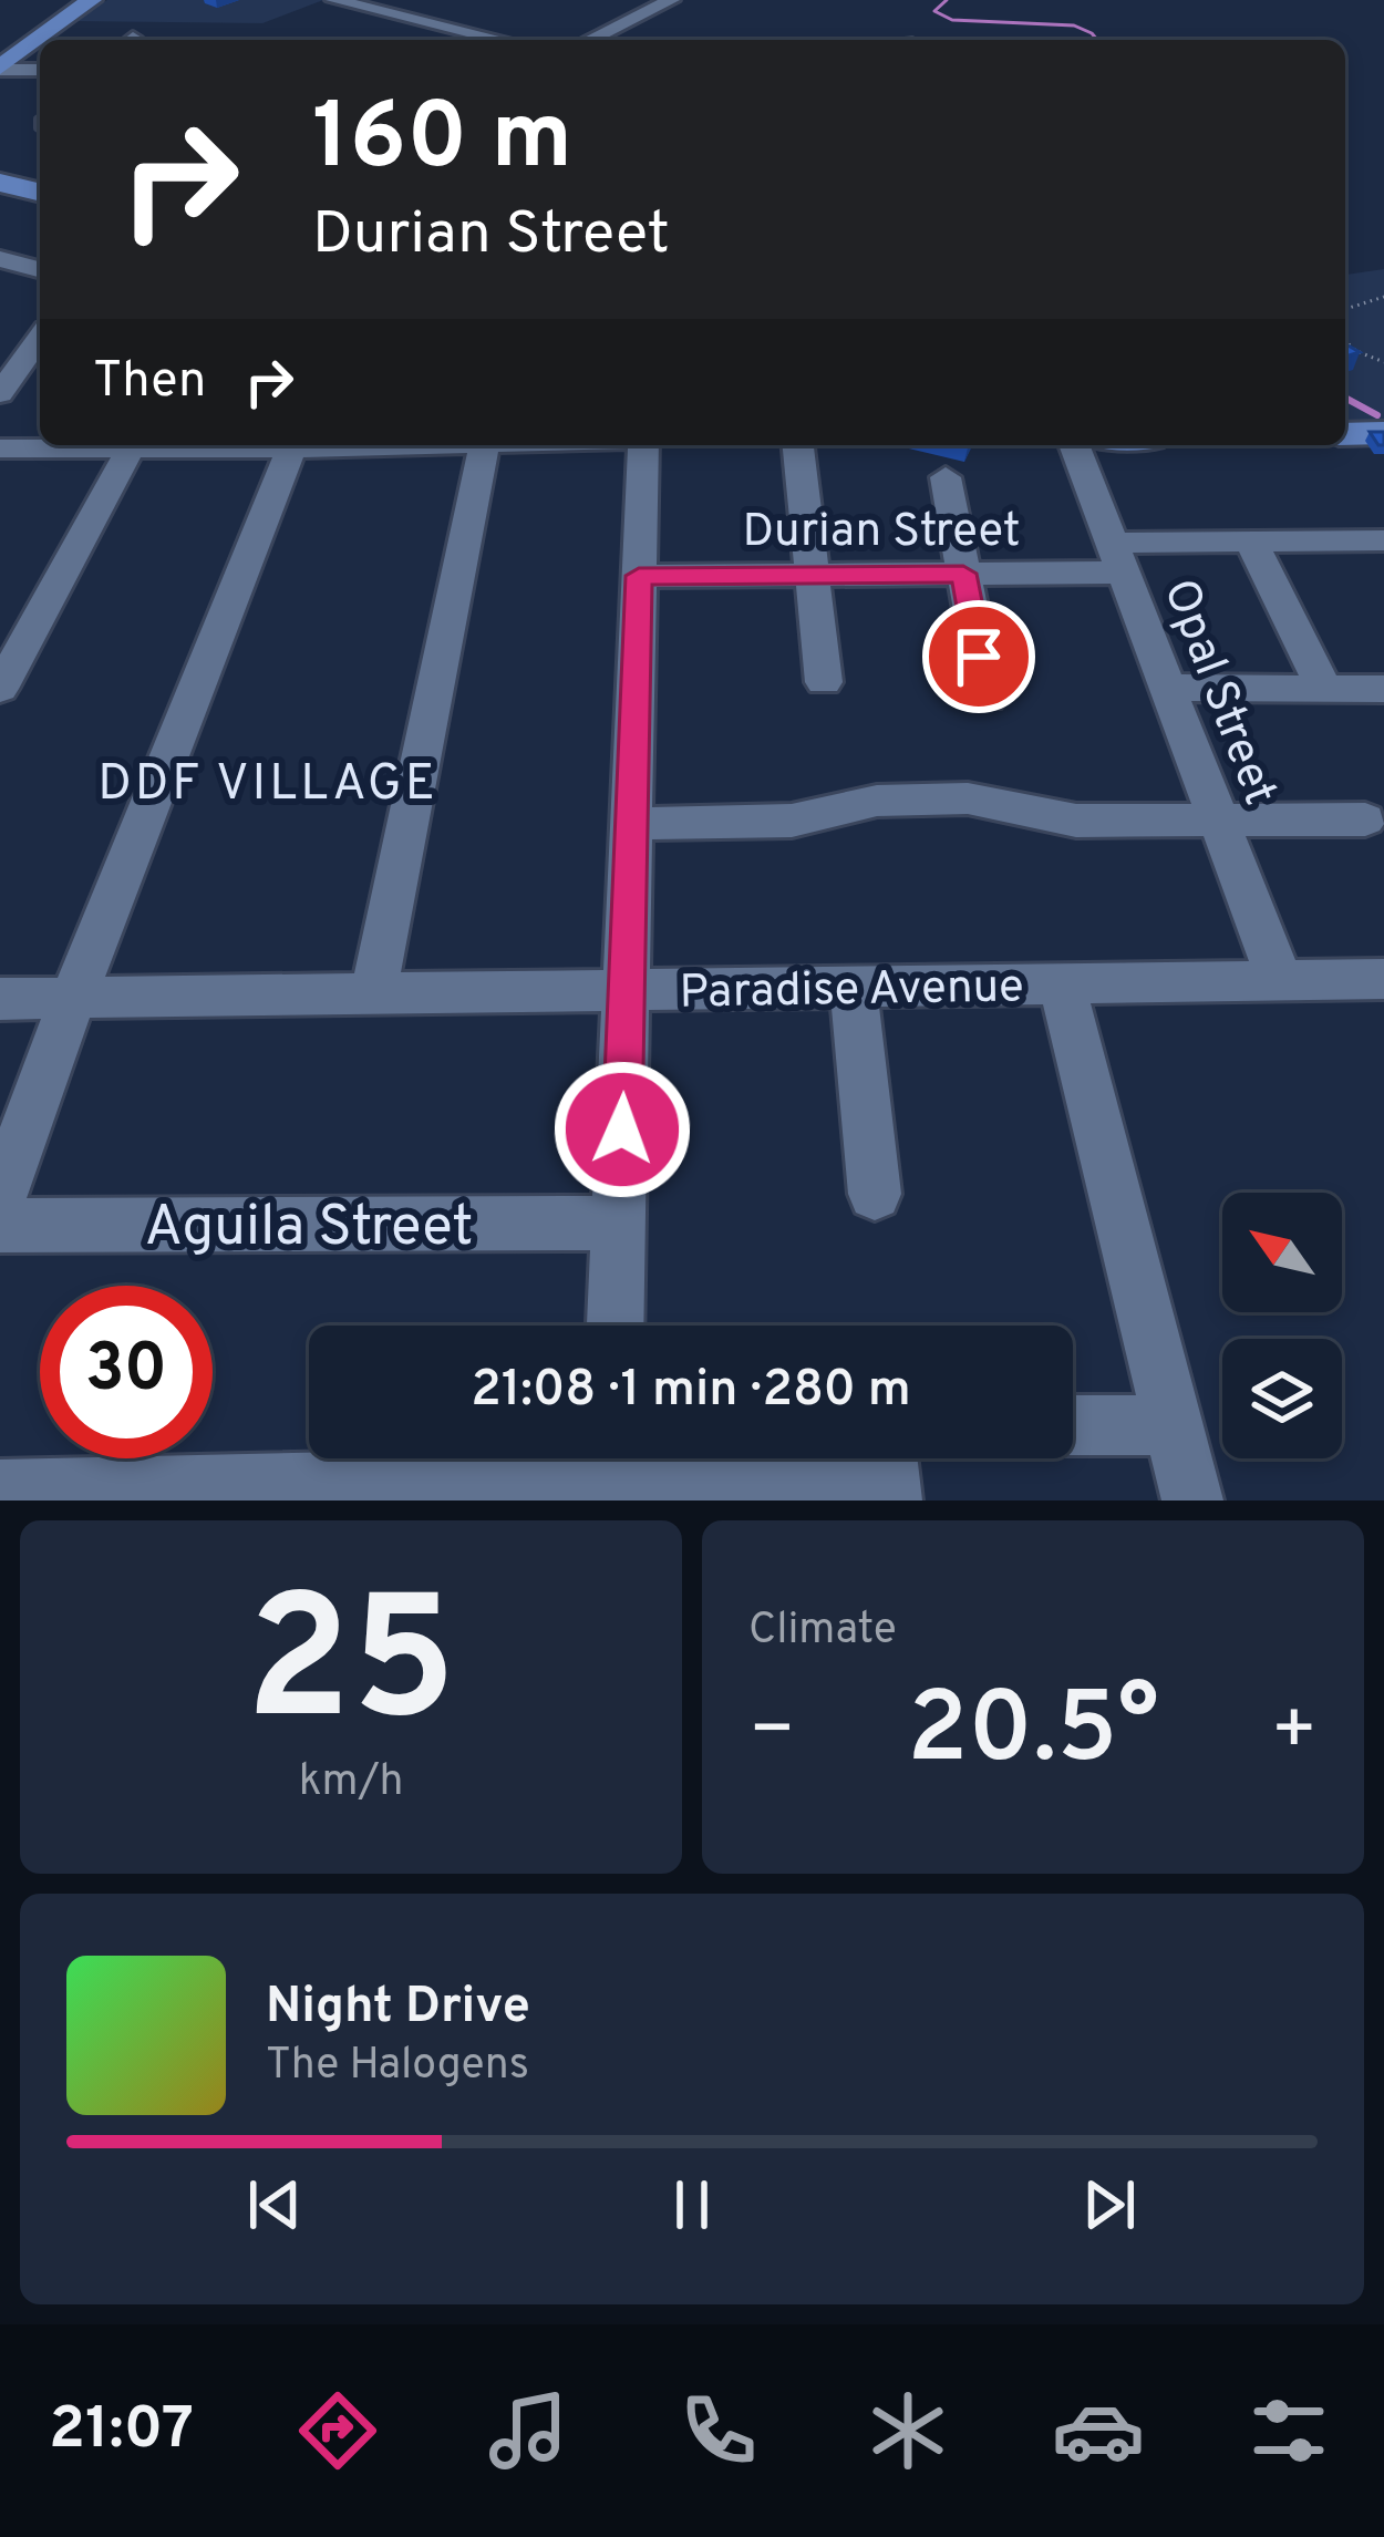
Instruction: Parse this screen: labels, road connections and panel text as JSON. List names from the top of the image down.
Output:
{
  "streets": {
    "street": [
      "Durian Street",
      "Opal Street",
      "Paradise Avenue",
      "Aguila Street"
    ]
  },
  "crossings": [
    ["Durian Street", "Opal Street"],
    ["Opal Street", "Paradise Avenue"]
  ],
  "districts": ["DDF VILLAGE"],
  "north": "top left",
  "page": {
    "turn": ["160 m", "Durian Street"],
    "then": "Then",
    "limit": "30",
    "trip": "21:08 · 1 min · 280 m",
    "tile": [
      ["25", "km/h"],
      "Climate"
    ],
    "heat": ["−", "20.5°", "+"],
    "song": ["Night Drive", "The Halogens"],
    "tabs": "21:07"
  }
}
